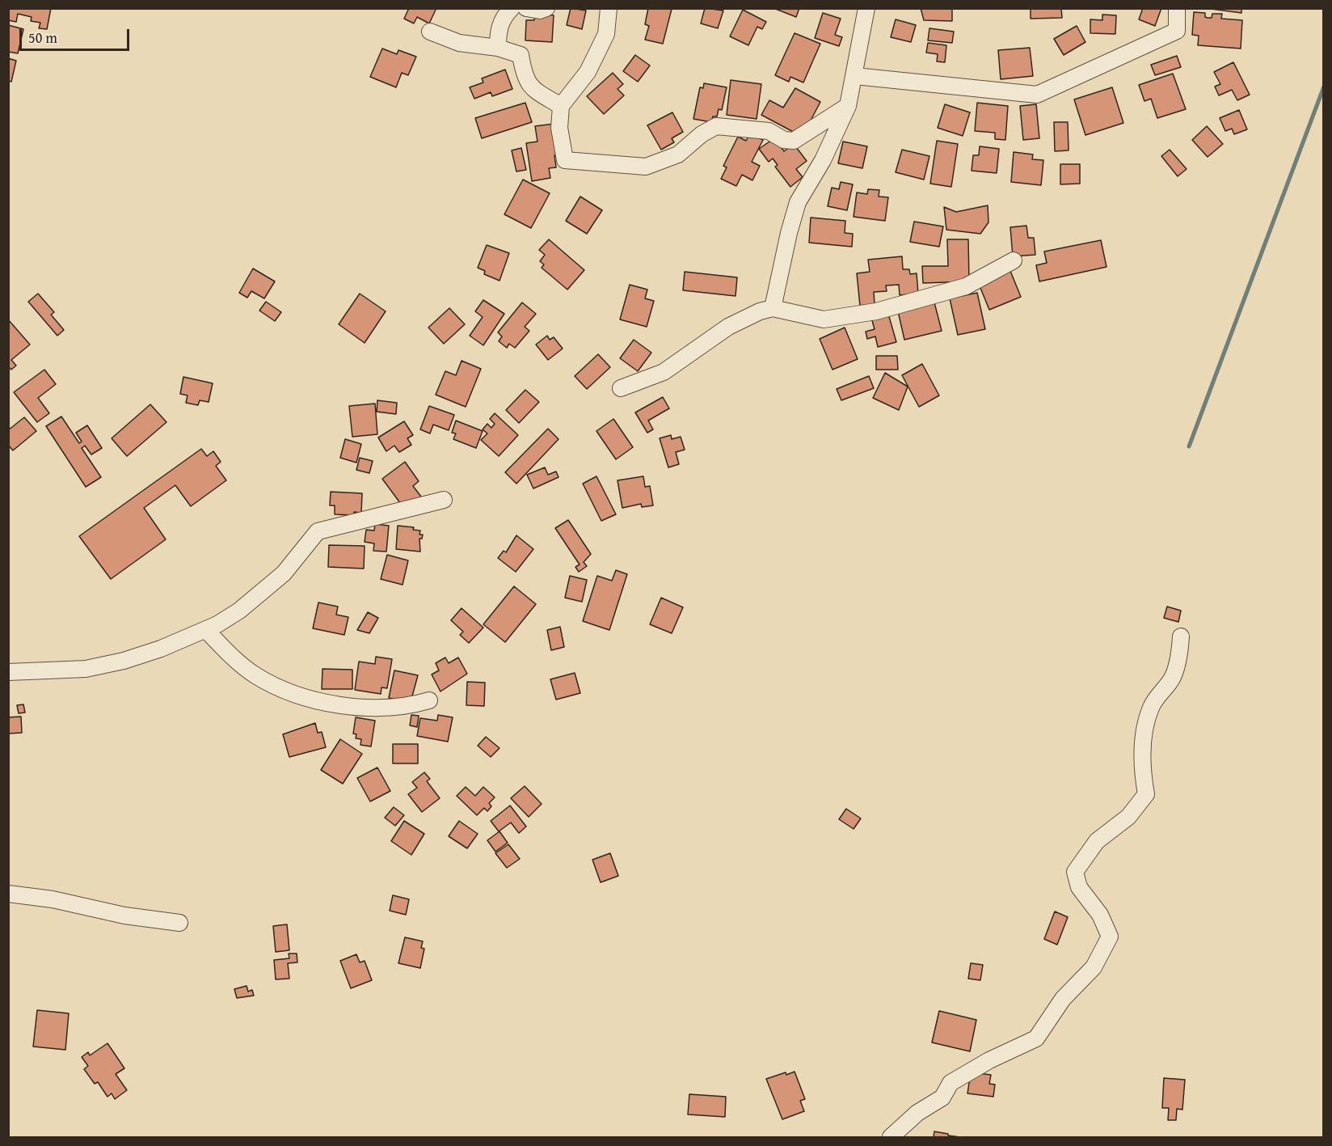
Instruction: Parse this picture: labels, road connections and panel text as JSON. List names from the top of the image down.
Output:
{
  "scale_bar": "50 m"
}
